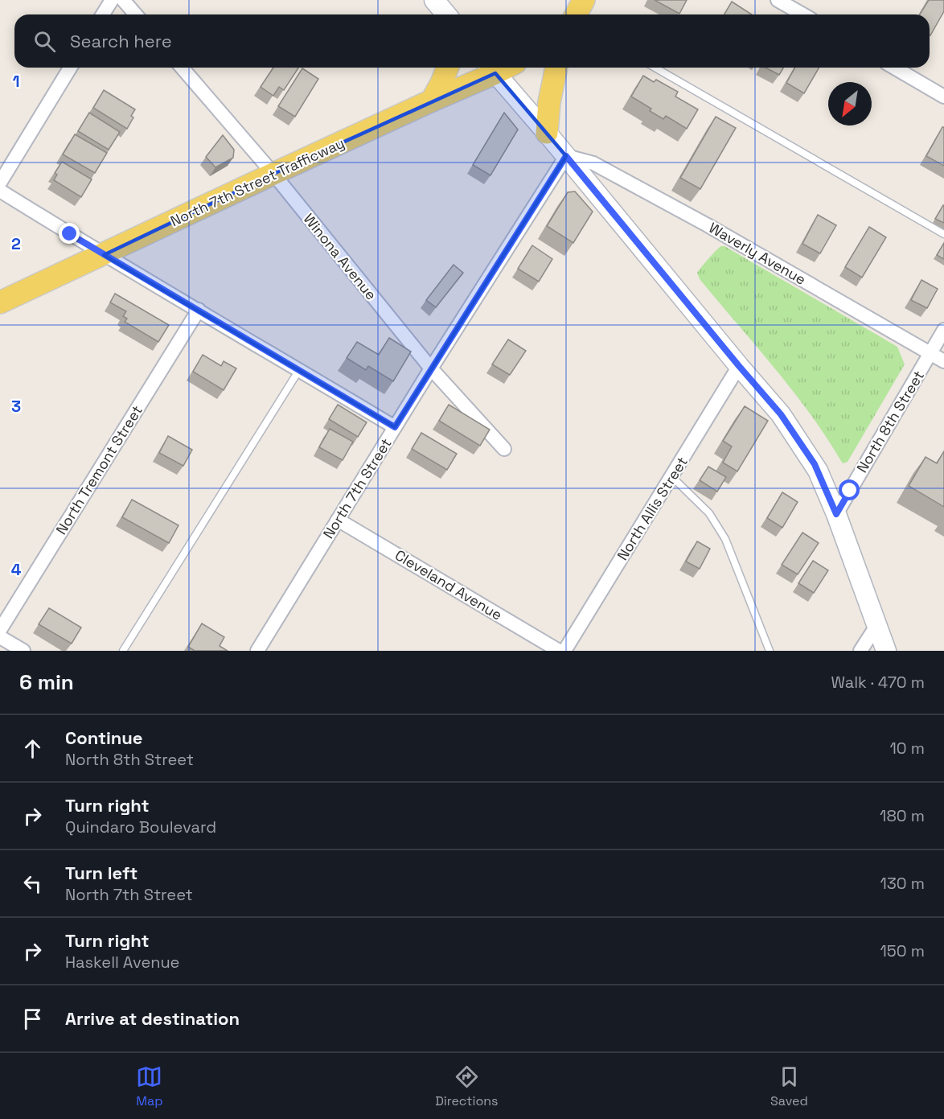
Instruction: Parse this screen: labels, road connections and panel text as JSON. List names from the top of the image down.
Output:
{
  "streets": {
    "main road": ["North 7th Street Trafficway"],
    "street": [
      "Waverly Avenue",
      "Winona Avenue",
      "North 8th Street",
      "North Tremont Street",
      "North 7th Street",
      "North Allis Street",
      "Cleveland Avenue"
    ]
  },
  "crossings": [
    ["North 7th Street Trafficway", "Winona Avenue"],
    ["Waverly Avenue", "North 8th Street"],
    ["Waverly Avenue", "North 7th Street"],
    ["Winona Avenue", "North 7th Street"],
    ["North 7th Street", "Cleveland Avenue"]
  ],
  "north": "bottom left",
  "page": {
    "search": "Search here",
    "heading": ["6 min", "Walk · 470 m"],
    "list": [
      ["Continue", "North 8th Street", "10 m"],
      ["Turn right", "Quindaro Boulevard", "180 m"],
      ["Turn left", "North 7th Street", "130 m"],
      ["Turn right", "Haskell Avenue", "150 m"],
      "Arrive at destination"
    ],
    "nav": ["Map", "Directions", "Saved"]
  },
  "grid": {
    "rows": [
      "1",
      "2",
      "3",
      "4"
    ]
  }
}
